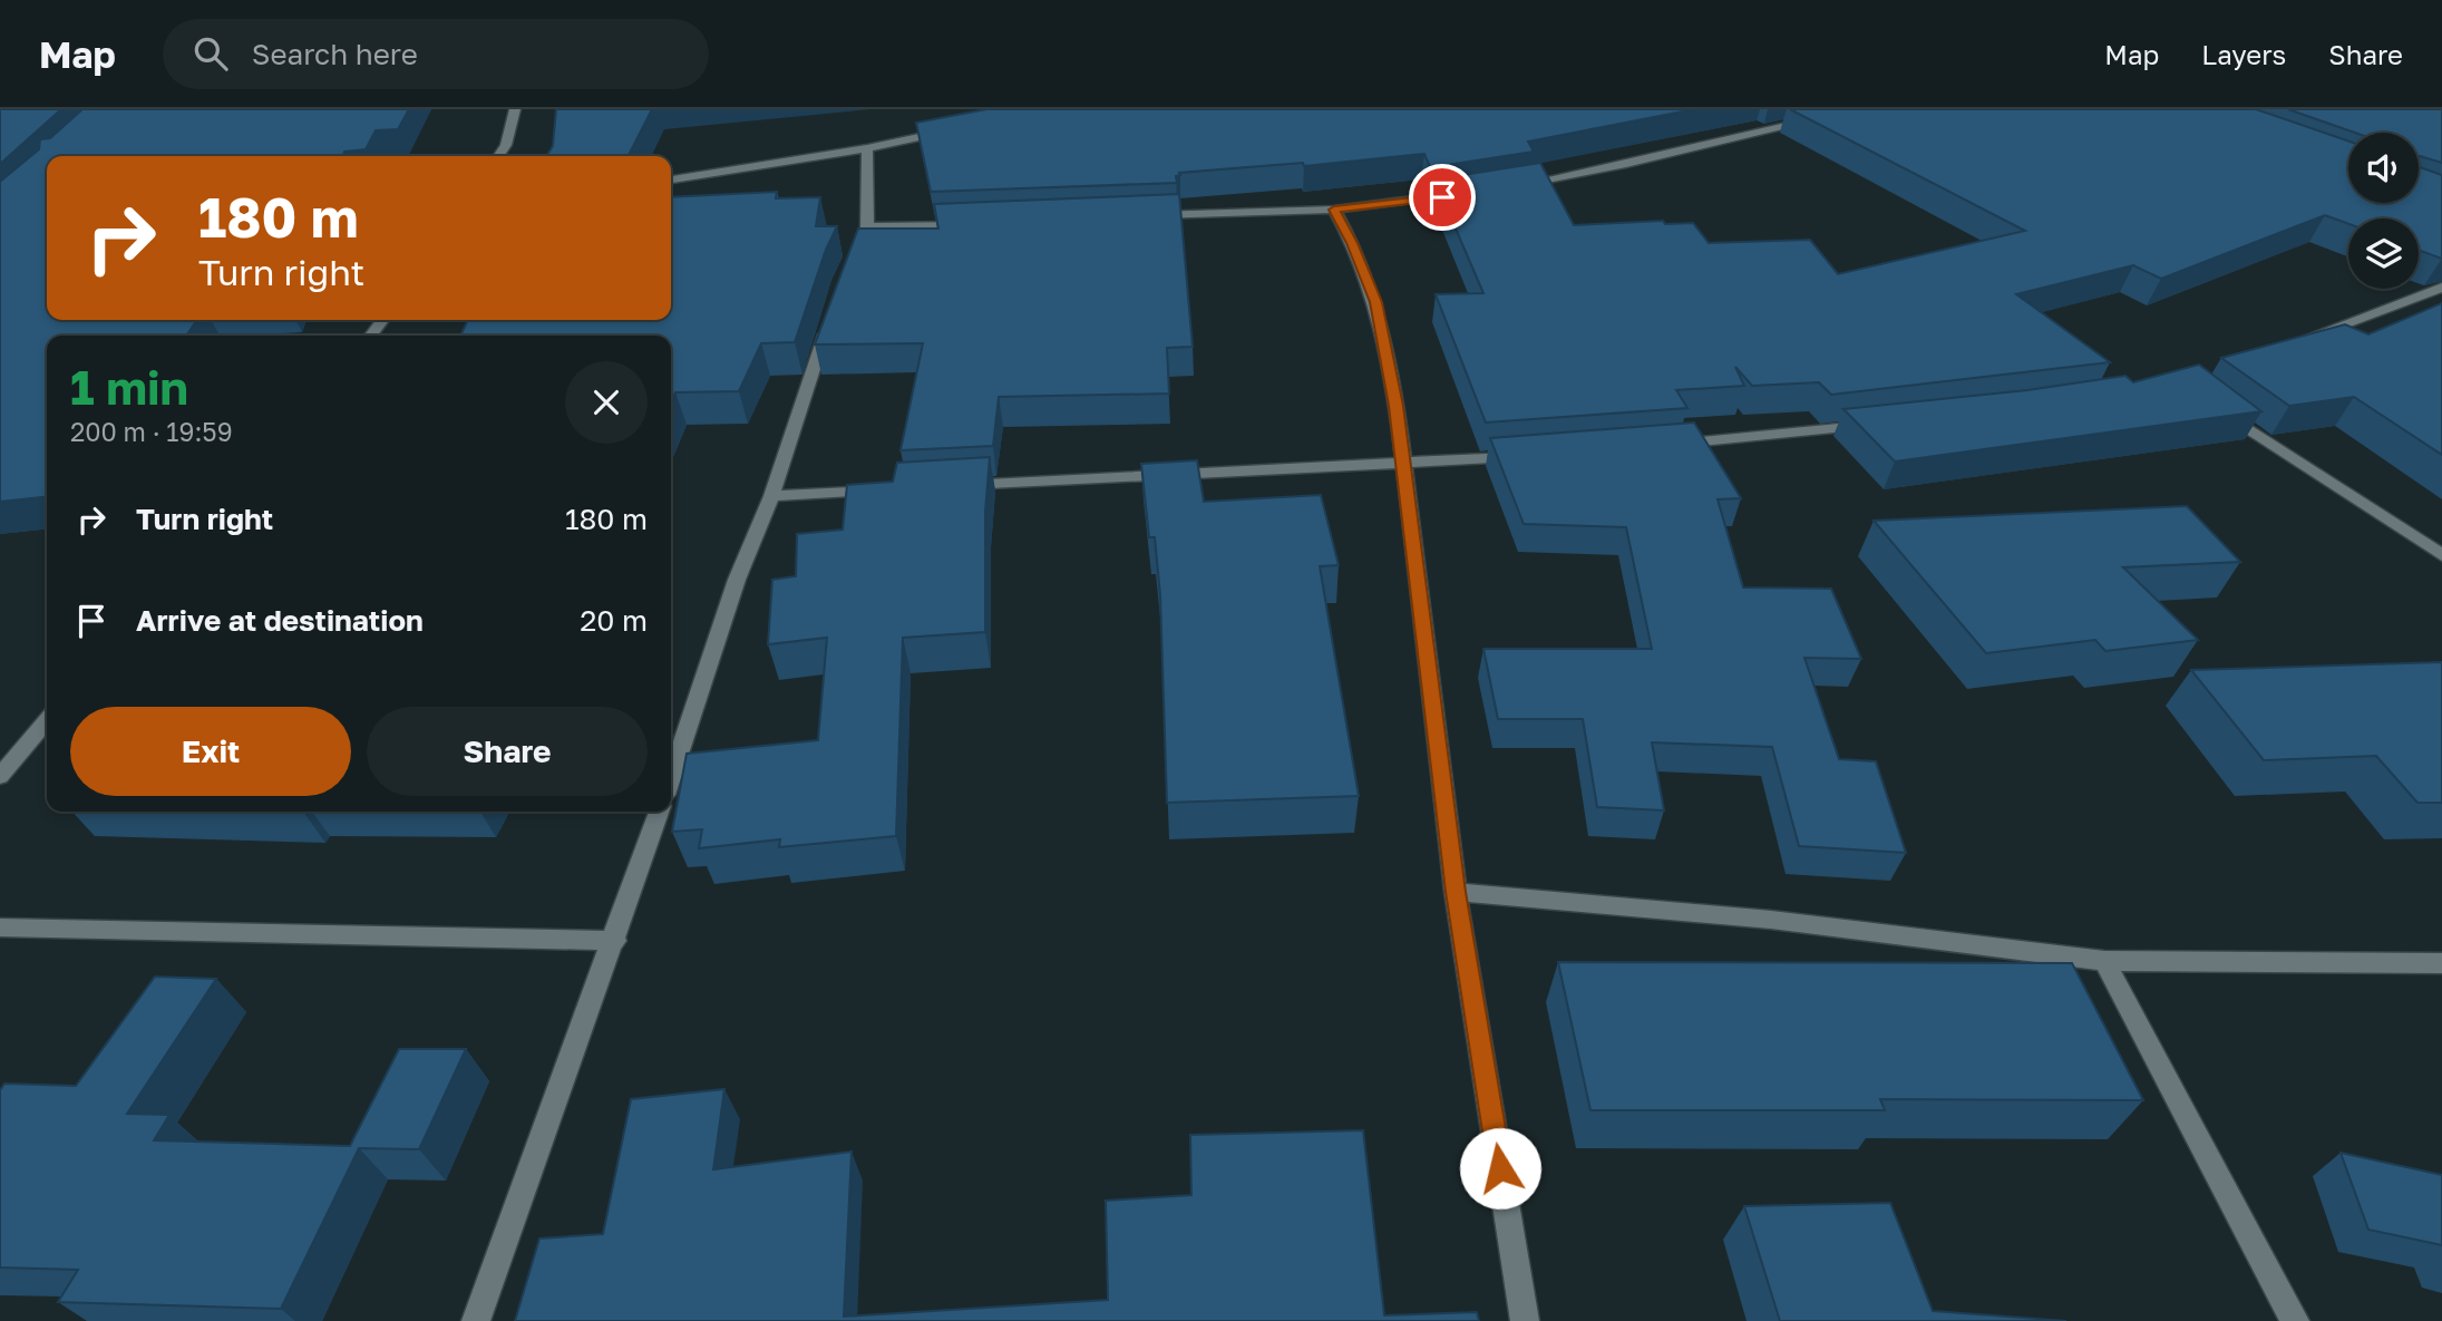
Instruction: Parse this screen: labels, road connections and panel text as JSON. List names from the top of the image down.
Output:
{
  "page": {
    "header": "Map",
    "search": "Search here",
    "nav": ["Map", "Layers", "Share"],
    "turn": ["180 m", "Turn right"],
    "heading": ["1 min", "200 m · 19:59"],
    "list": [
      {
        "name": "Turn right",
        "value": "180 m"
      },
      {
        "name": "Arrive at destination",
        "value": "20 m"
      }
    ],
    "buttons": ["Exit", "Share"]
  }
}
